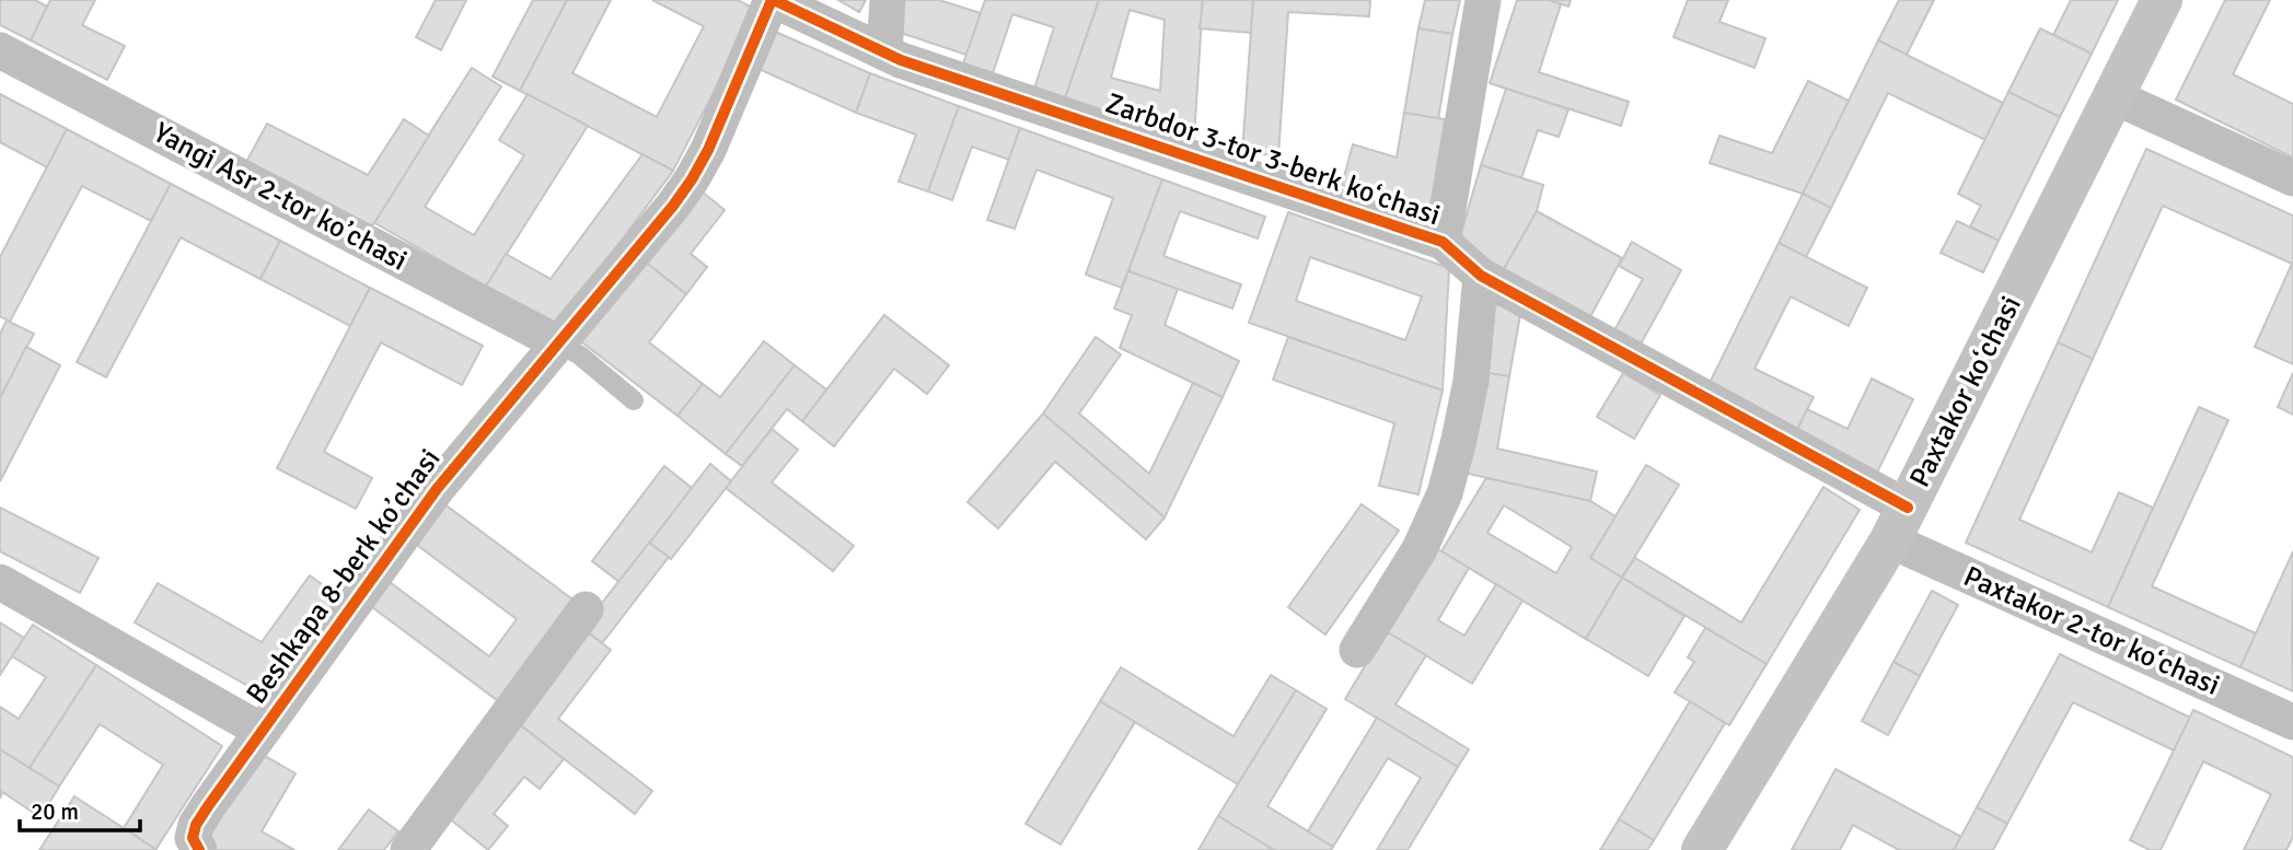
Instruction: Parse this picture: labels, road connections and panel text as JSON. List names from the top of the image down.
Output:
{
  "streets": {
    "main road": ["Paxtakor koʻchasi"],
    "street": [
      "Zarbdor 3-tor 3-berk koʻchasi",
      "Yangi Asr 2-tor koʼchasi",
      "Beshkapa 8-berk koʼchasi",
      "Paxtakor 2-tor koʻchasi"
    ]
  },
  "crossings": [
    ["Zarbdor 3-tor 3-berk koʻchasi", "Paxtakor koʻchasi"],
    ["Zarbdor 3-tor 3-berk koʻchasi", "Beshkapa 8-berk koʼchasi"],
    ["Zarbdor 3-tor 3-berk koʻchasi", "Paxtakor 2-tor koʻchasi"],
    ["Yangi Asr 2-tor koʼchasi", "Beshkapa 8-berk koʼchasi"],
    ["Paxtakor koʻchasi", "Paxtakor 2-tor koʻchasi"]
  ],
  "scale_bar": "20 m"
}
